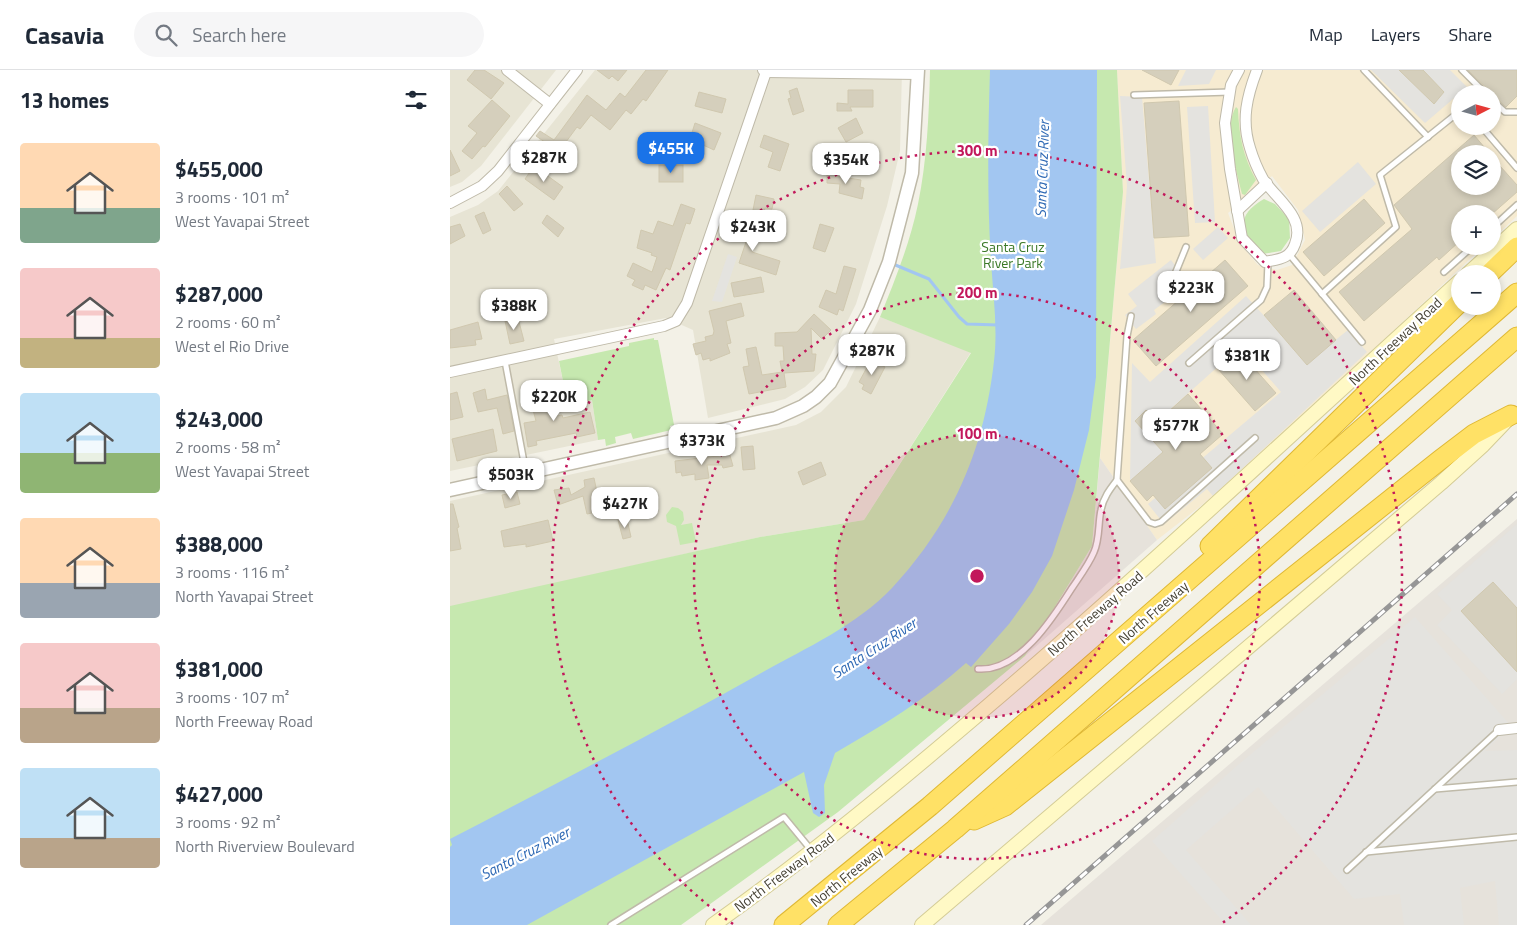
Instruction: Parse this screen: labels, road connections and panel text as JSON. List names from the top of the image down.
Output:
{
  "streets": {
    "highway": ["North Freeway"],
    "main road": ["North Freeway Road"]
  },
  "water": ["Santa Cruz River"],
  "parks": ["Santa Cruz River Park"],
  "north": "right",
  "page": {
    "header": "Casavia",
    "search": "Search here",
    "nav": ["Map", "Layers", "Share"],
    "heading": "13 homes",
    "map_buttons": ["+", "−"],
    "list": [
      {
        "name": "$455,000",
        "note": "3 rooms · 101 m² · West Yavapai Street"
      },
      {
        "name": "$287,000",
        "note": "2 rooms · 60 m² · West el Rio Drive"
      },
      {
        "name": "$243,000",
        "note": "2 rooms · 58 m² · West Yavapai Street"
      },
      {
        "name": "$388,000",
        "note": "3 rooms · 116 m² · North Yavapai Street"
      },
      {
        "name": "$381,000",
        "note": "3 rooms · 107 m² · North Freeway Road"
      },
      {
        "name": "$427,000",
        "note": "3 rooms · 92 m² · North Riverview Boulevard"
      }
    ],
    "price": [
      "$455K",
      "$287K",
      "$354K",
      "$243K",
      "$223K",
      "$388K",
      "$287K",
      "$381K",
      "$220K",
      "$577K",
      "$373K",
      "$503K",
      "$427K"
    ]
  },
  "rings": ["300 m", "200 m", "100 m"]
}
